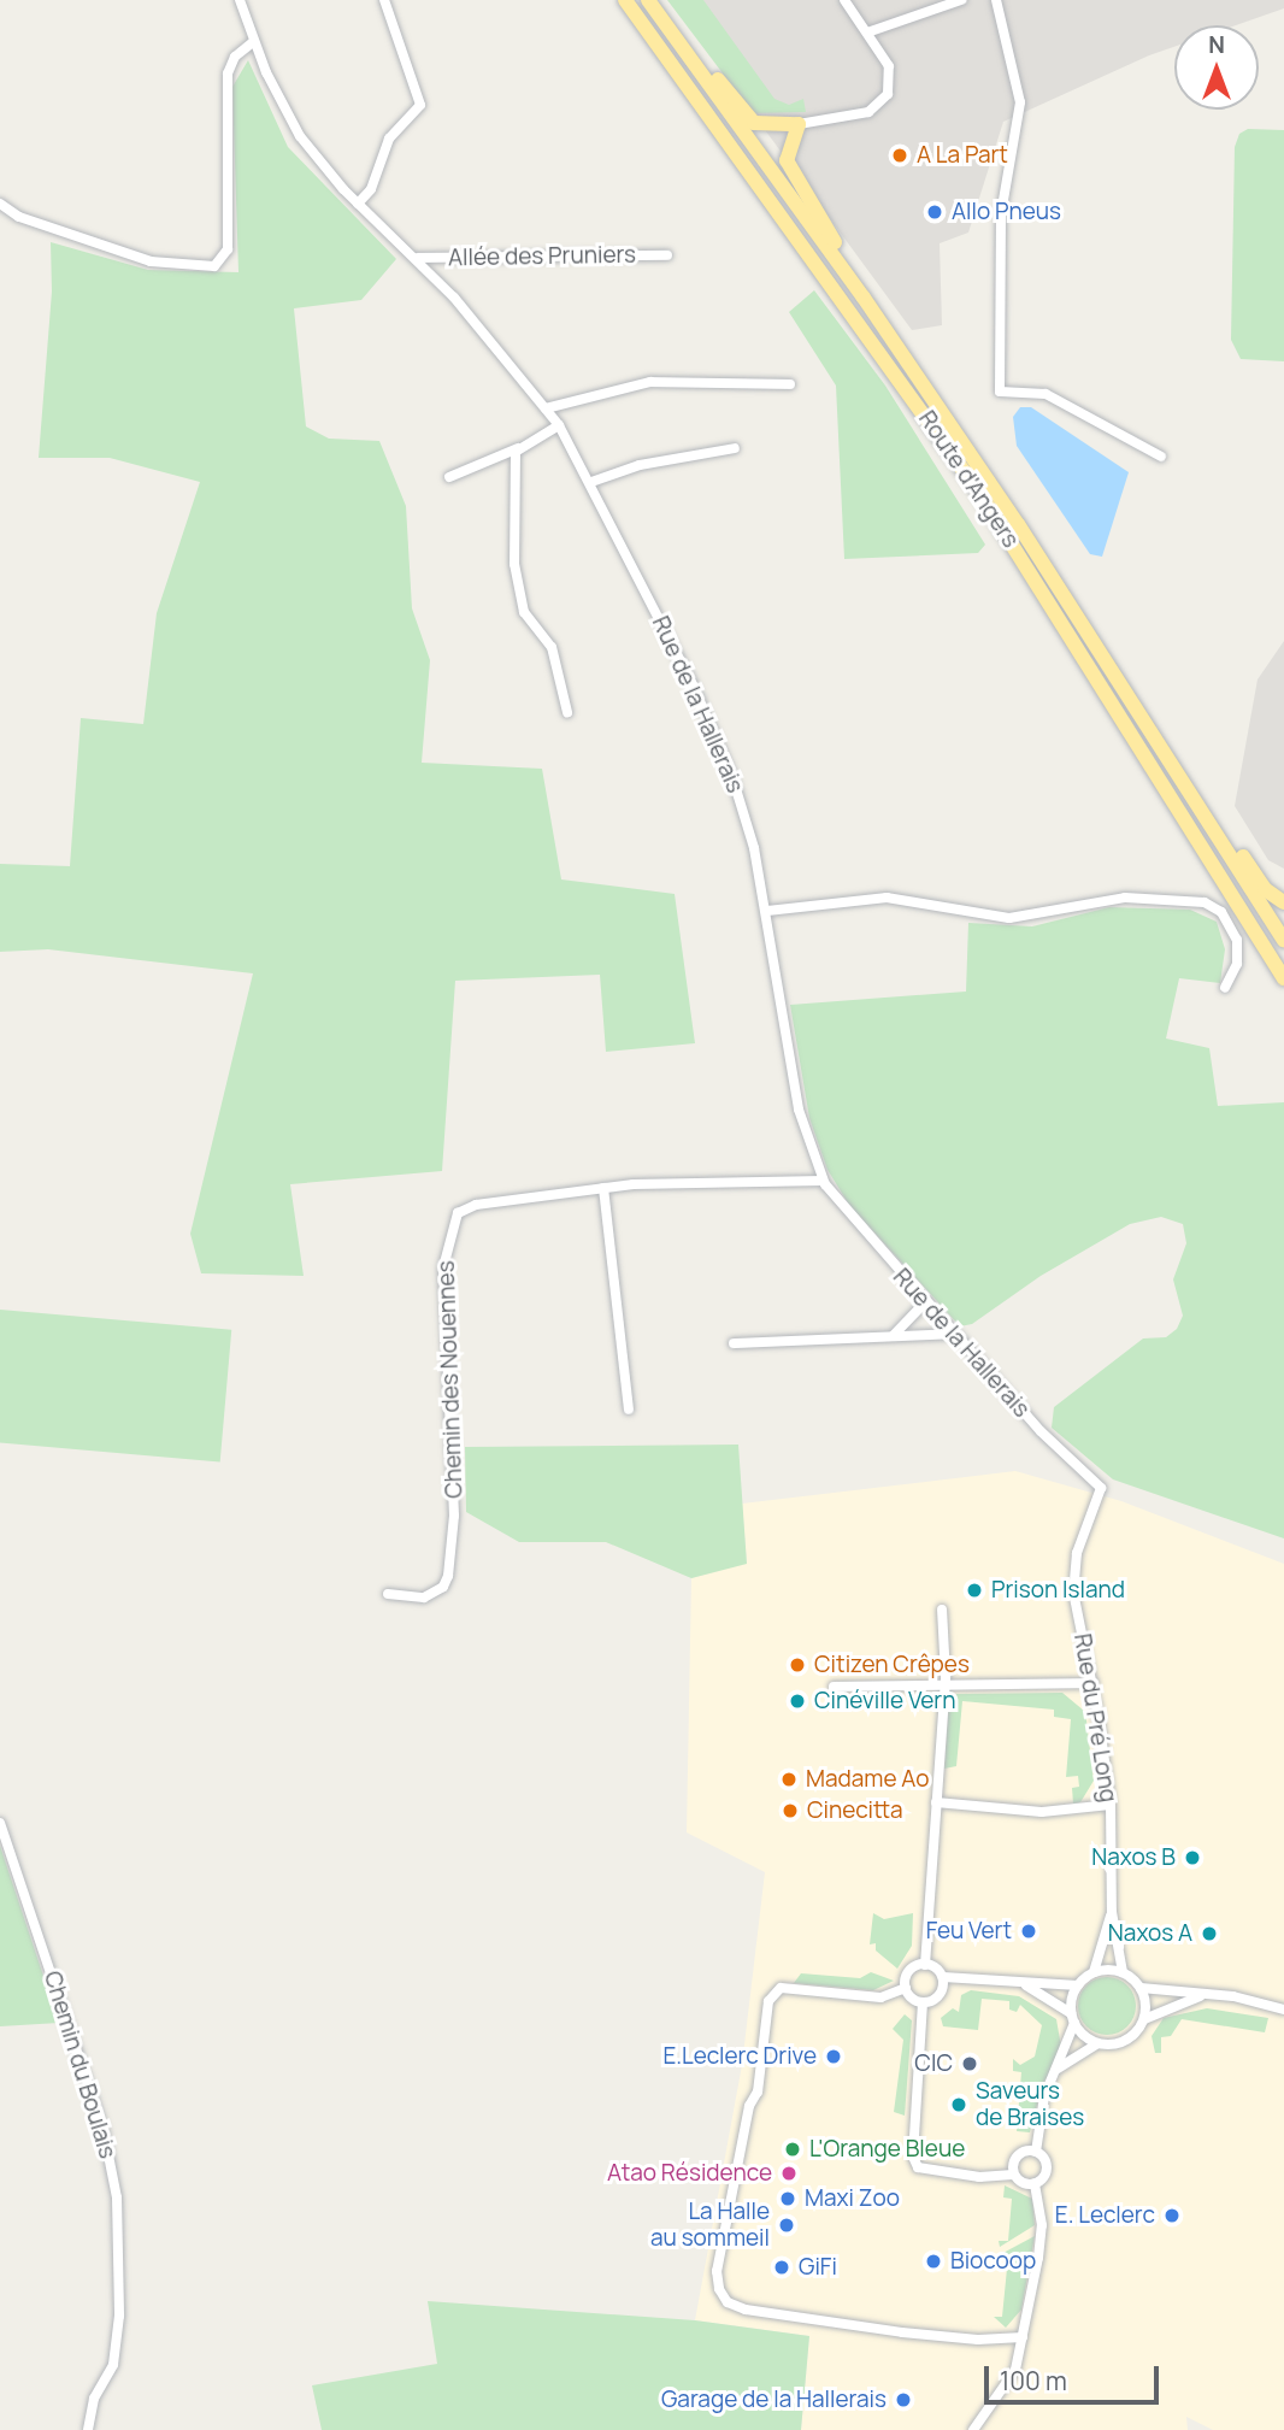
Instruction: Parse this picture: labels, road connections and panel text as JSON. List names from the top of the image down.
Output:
{
  "streets": {
    "highway": ["Route d'Angers"],
    "street": [
      "Allée des Pruniers",
      "Rue de la Hallerais",
      "Chemin des Nouennes",
      "Rue du Pré Long",
      "Chemin du Boulais"
    ]
  },
  "crossings": [
    ["Allée des Pruniers", "Rue de la Hallerais"],
    ["Rue de la Hallerais", "Chemin des Nouennes"],
    ["Rue de la Hallerais", "Rue du Pré Long"]
  ],
  "places": [
    "A La Part",
    "Allo Pneus",
    "Prison Island",
    "Citizen Crêpes",
    "Cinéville Vern",
    "Madame Ao",
    "Cinecitta",
    "Naxos B",
    "Feu Vert",
    "Naxos A",
    "E.Leclerc Drive",
    "CIC",
    "Saveurs de Braises",
    "L'Orange Bleue",
    "Atao Résidence",
    "Maxi Zoo",
    "E. Leclerc",
    "La Halle au sommeil",
    "Biocoop",
    "GiFi",
    "Garage de la Hallerais"
  ],
  "scale_bar": "100 m",
  "north": "top"
}
